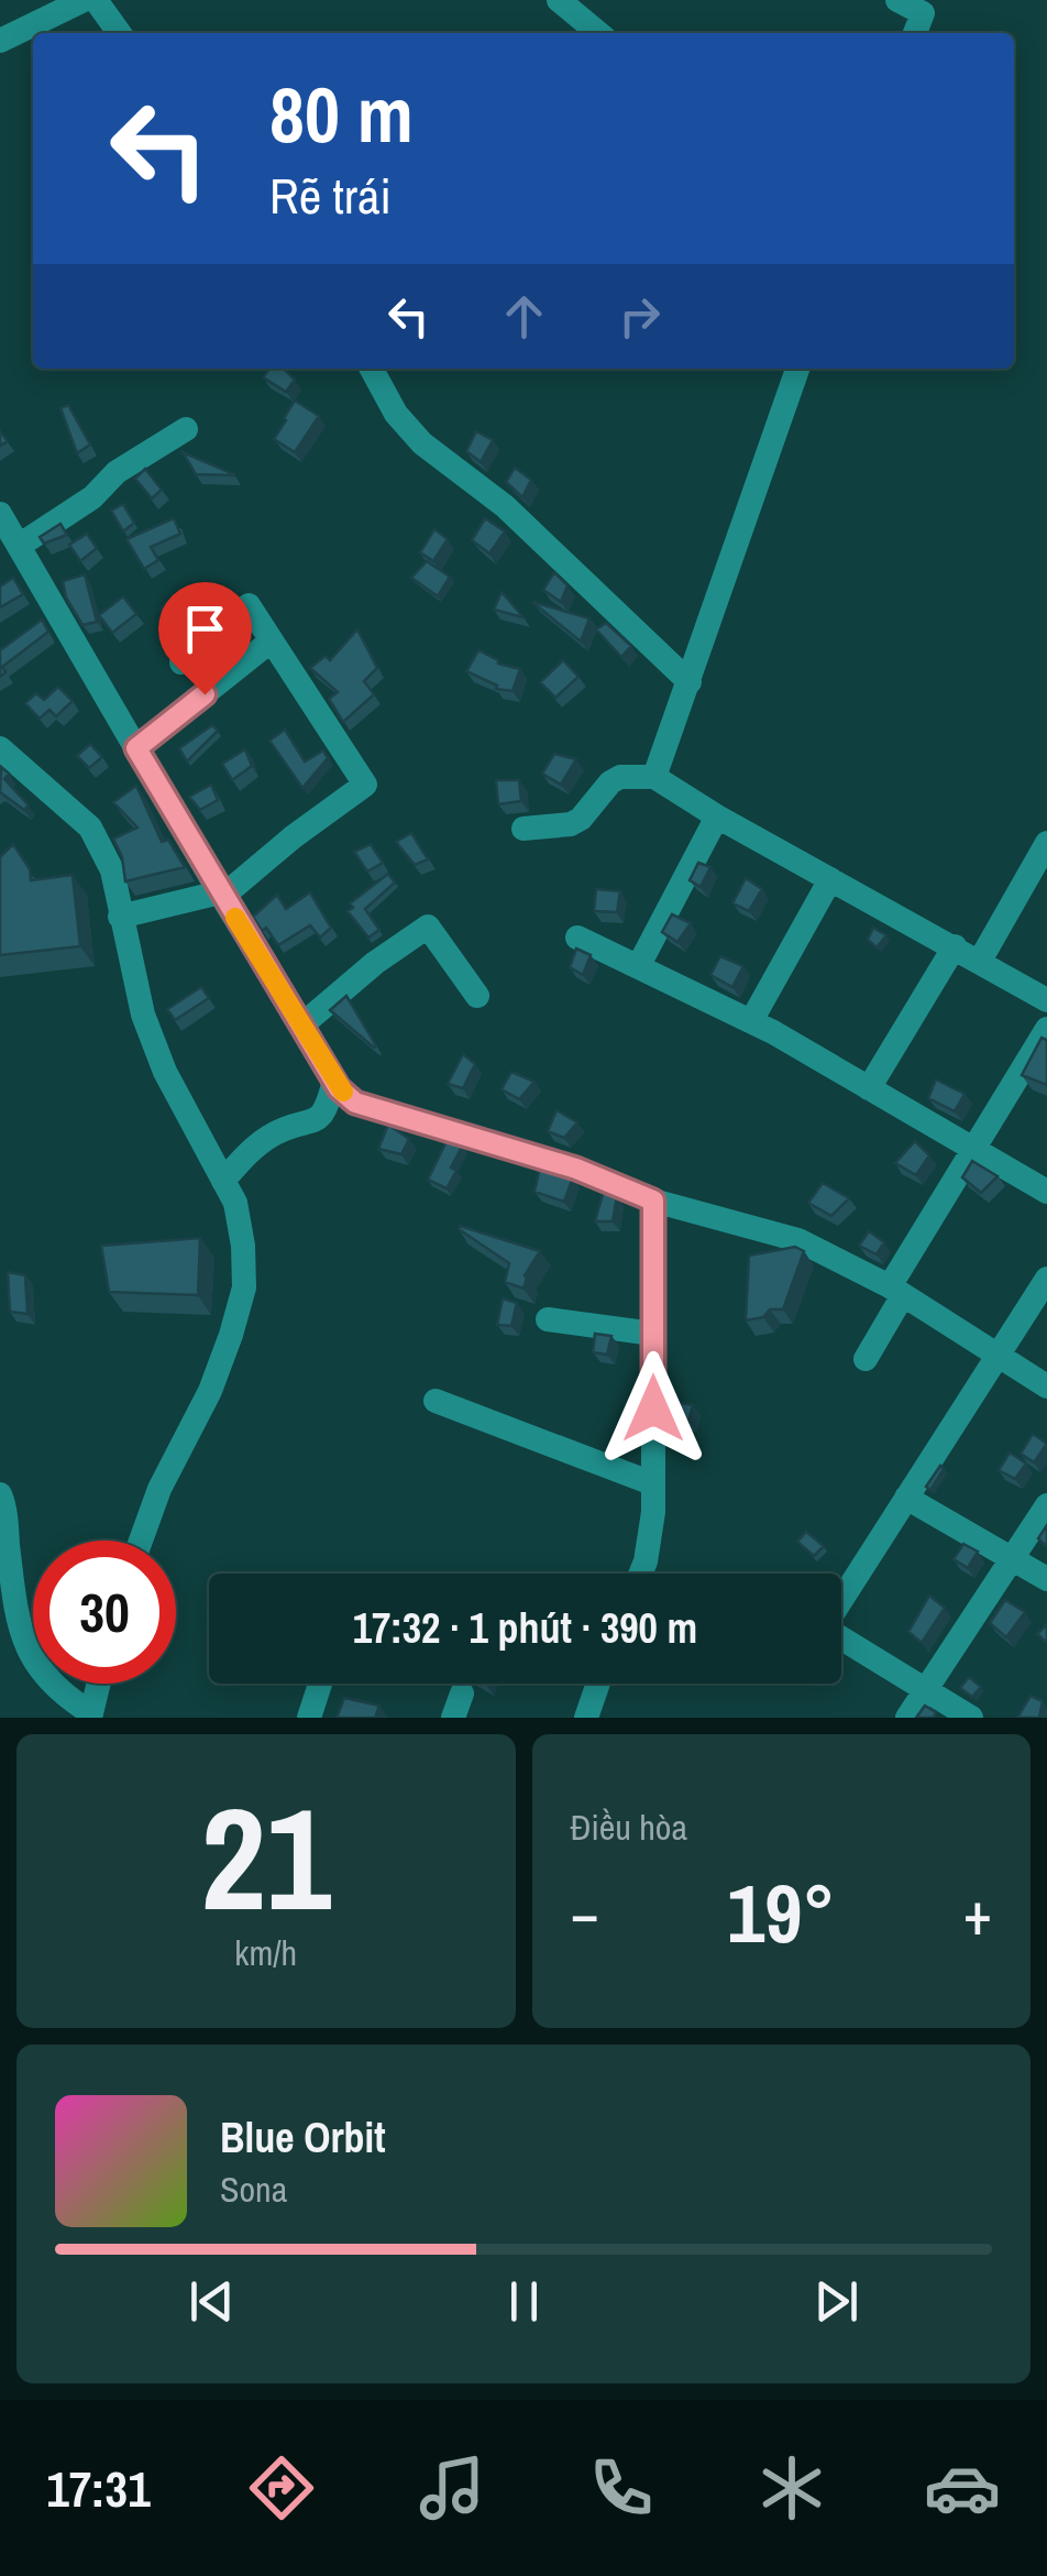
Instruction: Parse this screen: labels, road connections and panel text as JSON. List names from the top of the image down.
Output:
{
  "page": {
    "turn": ["80 m", "Rẽ trái"],
    "limit": "30",
    "trip": "17:32 · 1 phút · 390 m",
    "tile": [
      ["21", "km/h"],
      "Điều hòa"
    ],
    "heat": ["−", "19°", "+"],
    "song": ["Blue Orbit", "Sona"],
    "tabs": "17:31"
  }
}
